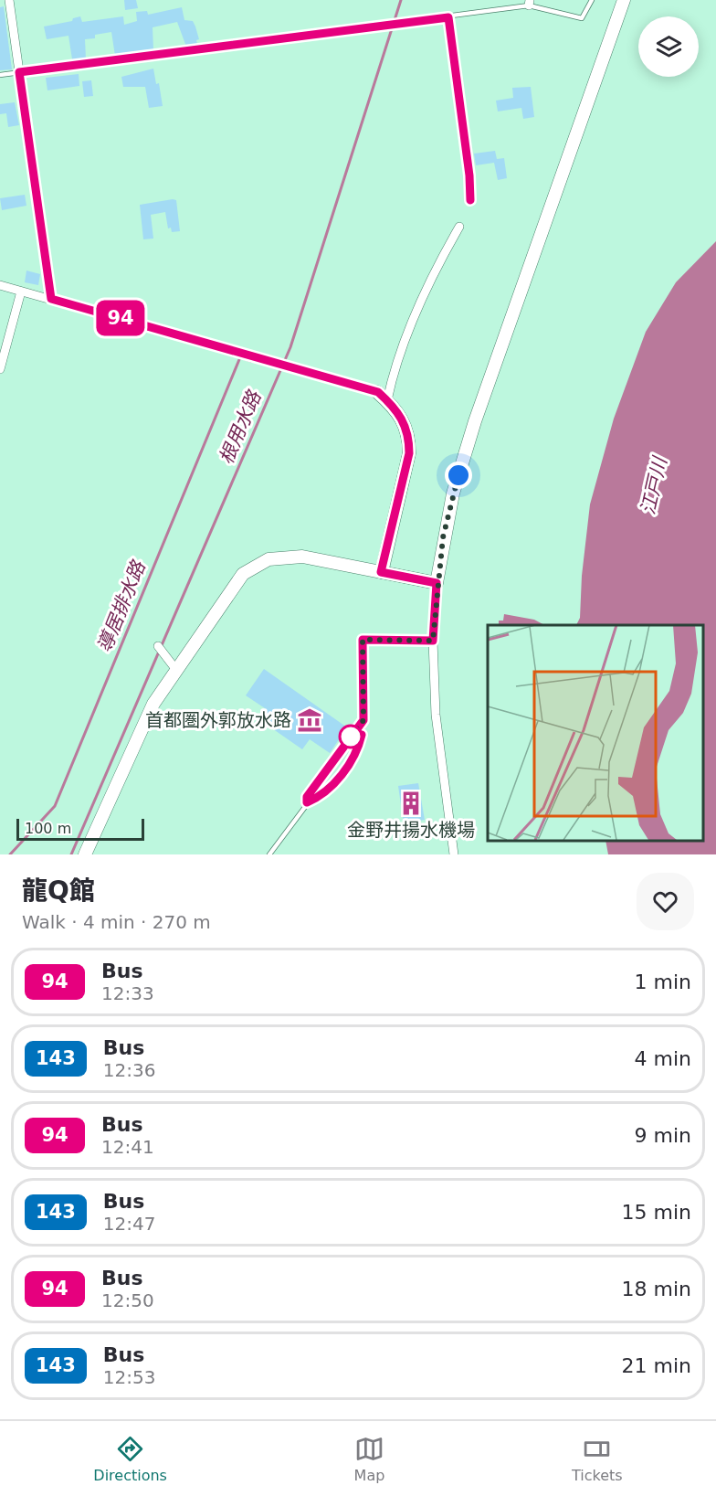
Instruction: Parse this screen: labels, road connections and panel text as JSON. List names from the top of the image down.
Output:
{
  "water": ["根用水路", "江戸川", "導居排水路"],
  "places": {
    "museum": ["首都圏外郭放水路"],
    "building": ["金野井揚水機場"]
  },
  "lines": ["bus line 94"],
  "scale_bar": "100 m",
  "page": {
    "on_map": "94",
    "scale": "100 m",
    "heading": ["龍Q館", "Walk · 4 min · 270 m"],
    "list": [
      {
        "mark": "94",
        "name": "Bus",
        "note": "12:33",
        "value": "1 min"
      },
      {
        "mark": "143",
        "name": "Bus",
        "note": "12:36",
        "value": "4 min"
      },
      {
        "mark": "94",
        "name": "Bus",
        "note": "12:41",
        "value": "9 min"
      },
      {
        "mark": "143",
        "name": "Bus",
        "note": "12:47",
        "value": "15 min"
      },
      {
        "mark": "94",
        "name": "Bus",
        "note": "12:50",
        "value": "18 min"
      },
      {
        "mark": "143",
        "name": "Bus",
        "note": "12:53",
        "value": "21 min"
      }
    ],
    "tabs": ["Directions", "Map", "Tickets"]
  }
}
